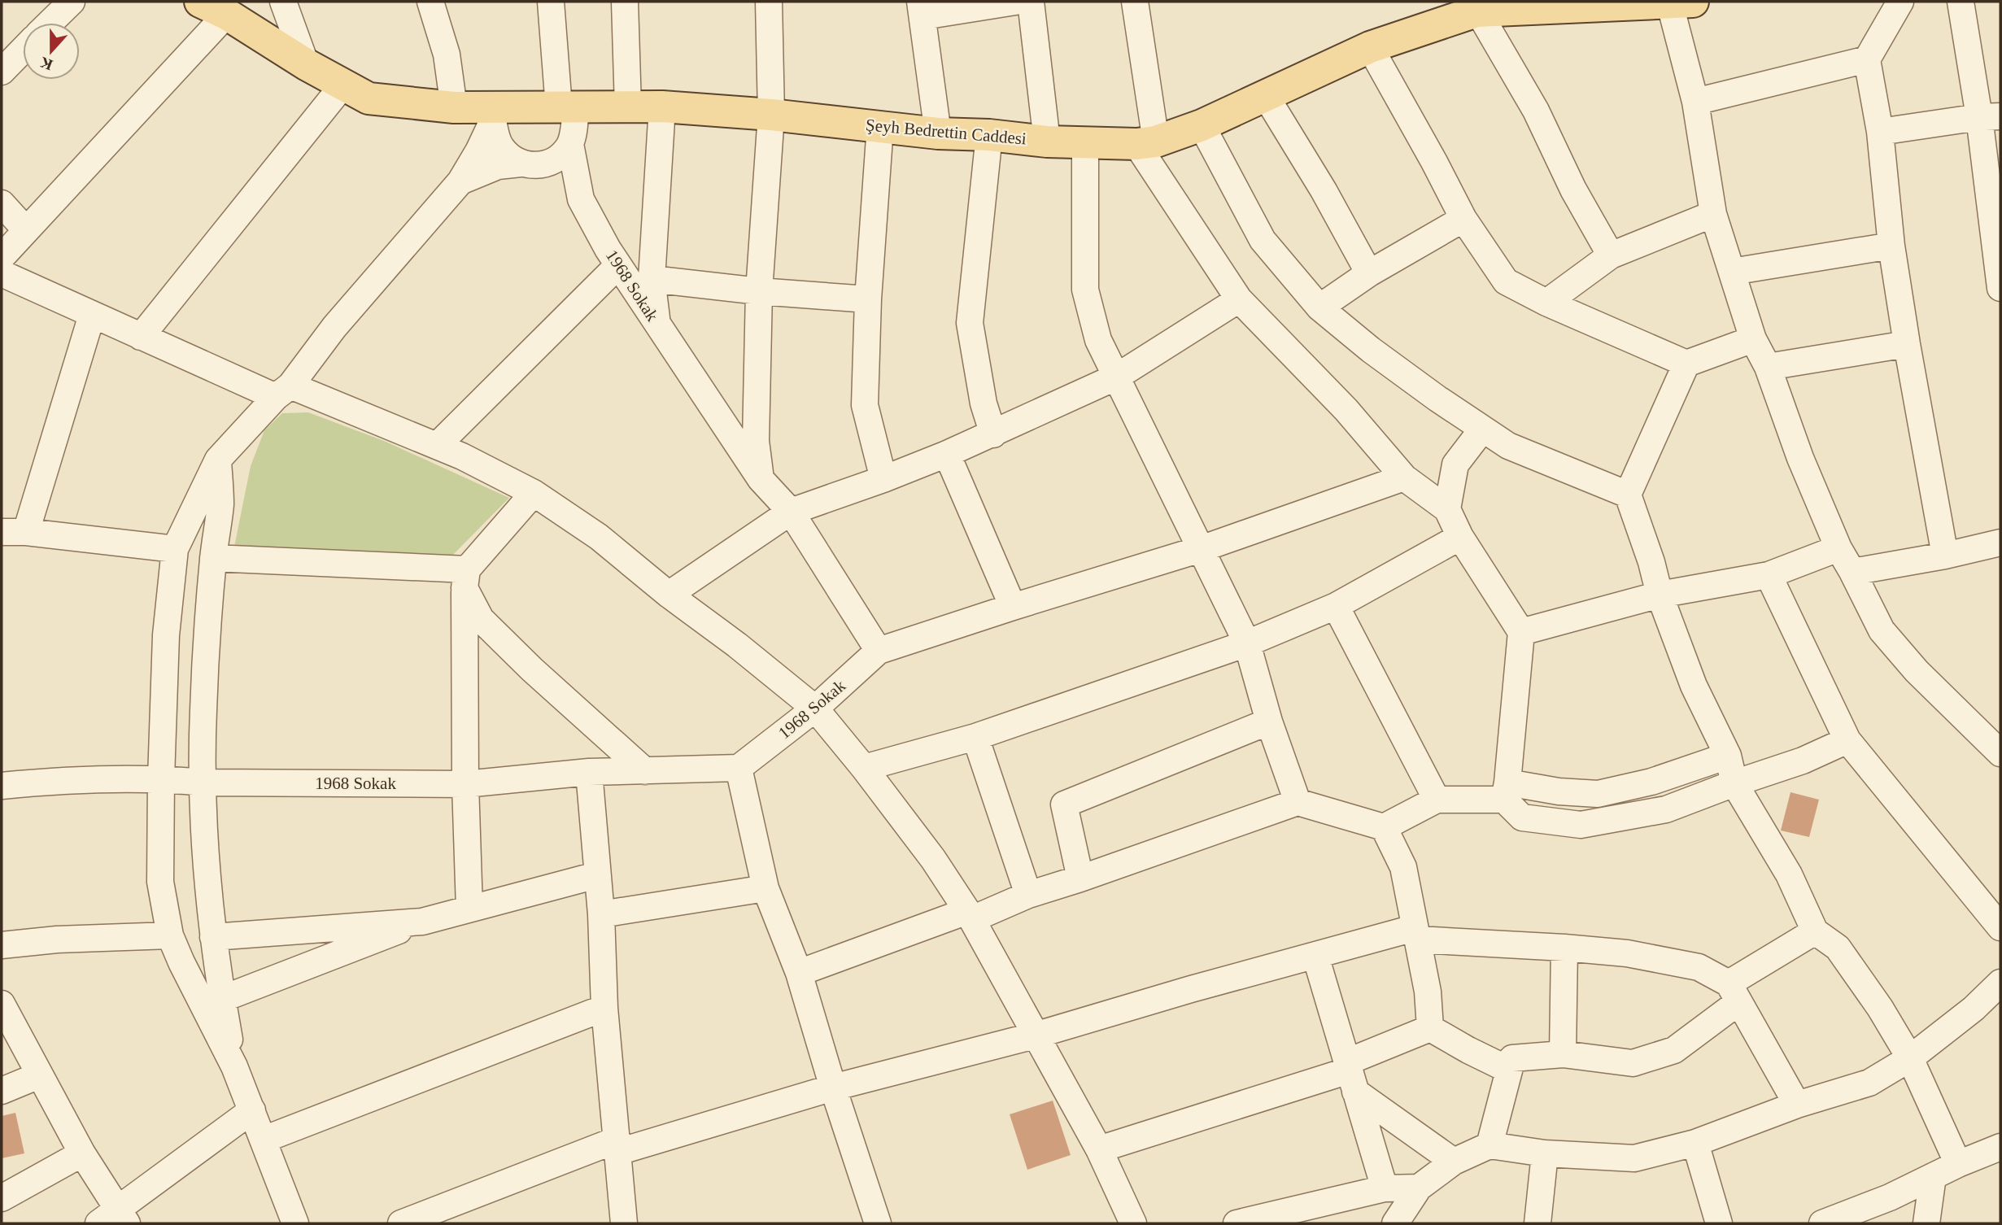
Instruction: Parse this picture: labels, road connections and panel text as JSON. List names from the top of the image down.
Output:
{
  "streets": {
    "main road": ["Şeyh Bedrettin Caddesi"],
    "street": ["1968 Sokak"]
  },
  "north": "bottom"
}
